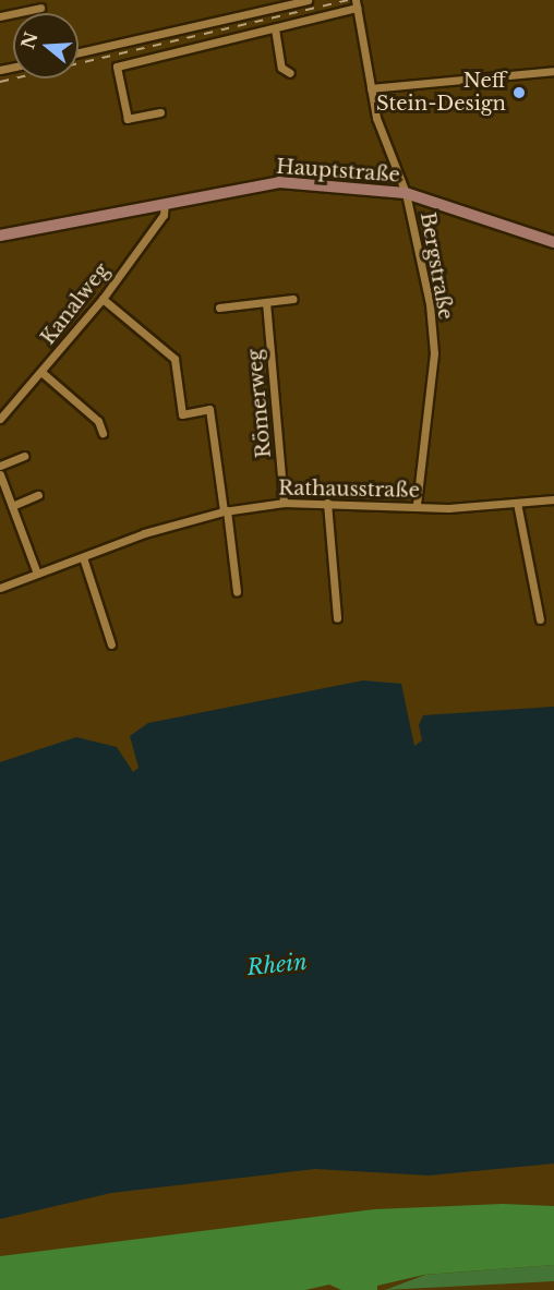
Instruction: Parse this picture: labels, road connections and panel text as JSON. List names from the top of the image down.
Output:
{
  "streets": {
    "street": [
      "Hauptstraße",
      "Bergstraße",
      "Kanalweg",
      "Römerweg",
      "Rathausstraße"
    ]
  },
  "crossings": [
    ["Hauptstraße", "Bergstraße"],
    ["Hauptstraße", "Kanalweg"],
    ["Bergstraße", "Rathausstraße"],
    ["Römerweg", "Rathausstraße"]
  ],
  "water": ["Rhein"],
  "places": ["Neff Stein-Design"],
  "north": "left"
}
